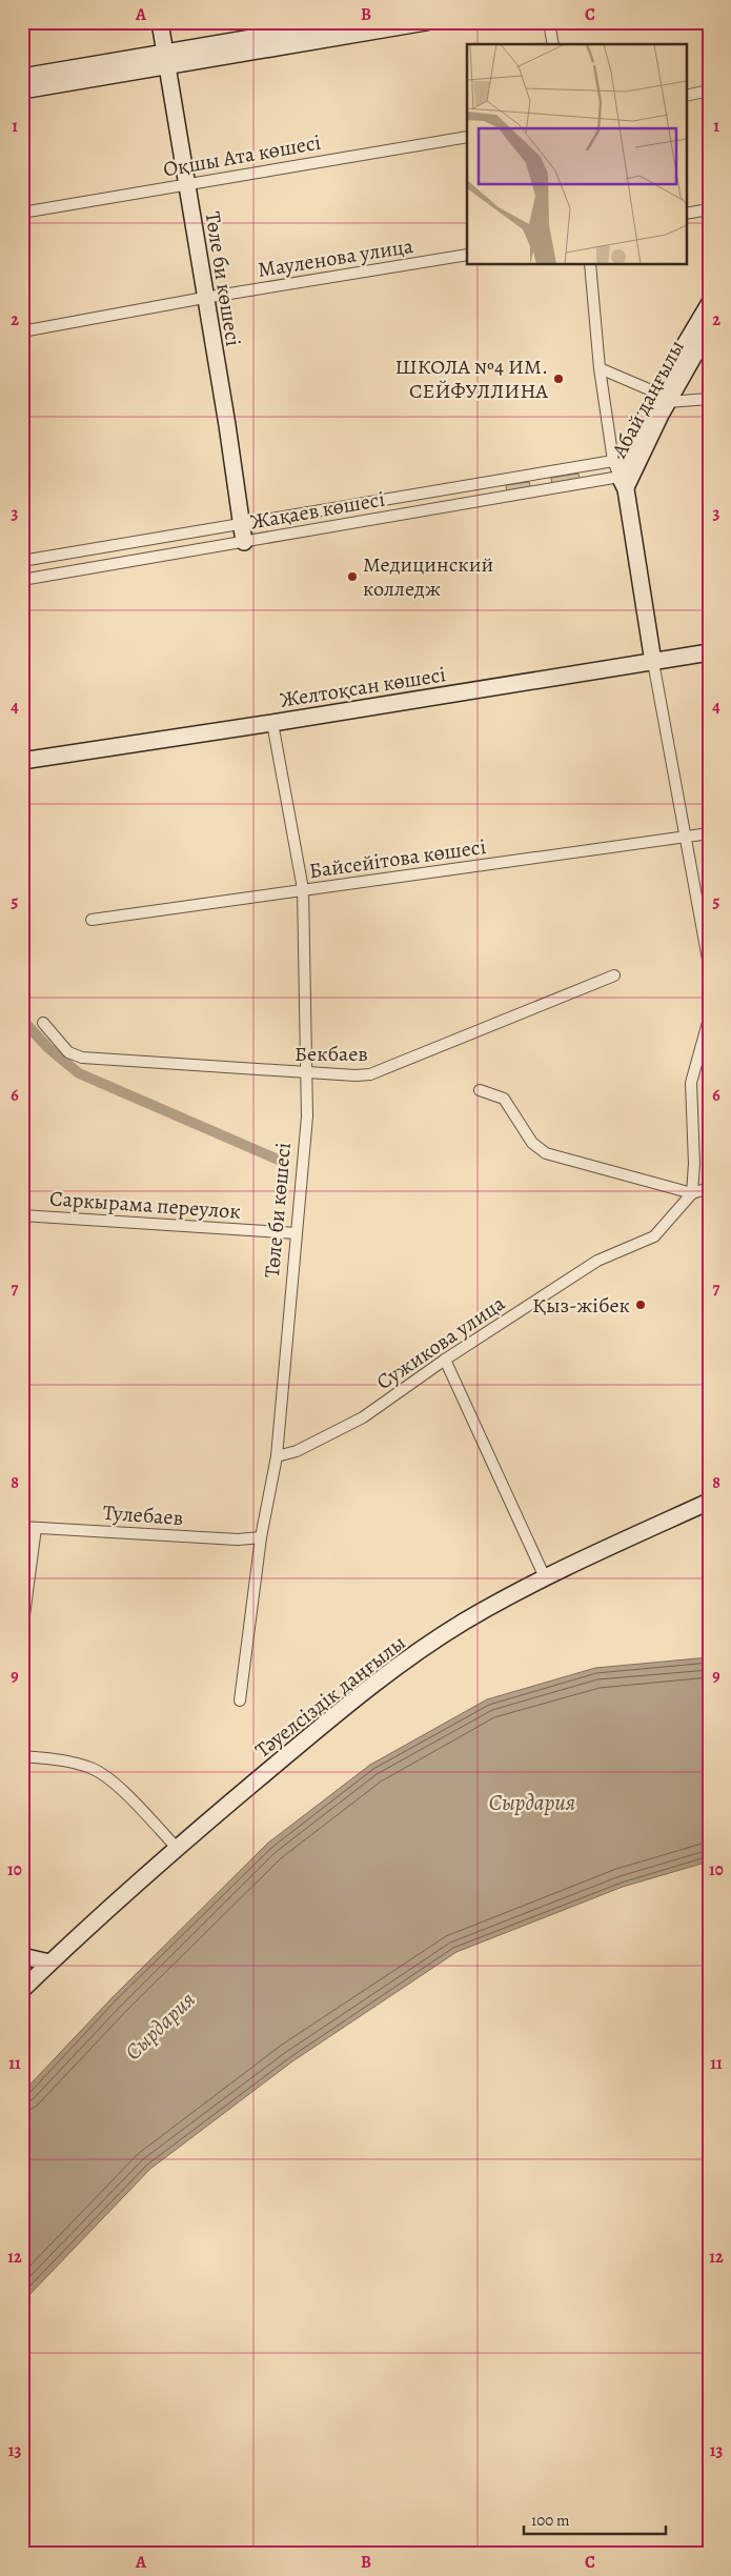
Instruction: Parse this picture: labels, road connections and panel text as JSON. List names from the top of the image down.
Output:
{
  "streets": {
    "street": [
      "Оқшы Ата көшесі",
      "Мауленова улица",
      "Төле би көшесі",
      "Абай даңғылы",
      "Жақаев көшесі",
      "Желтоқсан көшесі",
      "Байсейітова көшесі",
      "Бекбаев",
      "Саркырама переулок",
      "Сужикова улица",
      "Тулебаев",
      "Тәуелсіздік даңғылы"
    ]
  },
  "crossings": [
    ["Оқшы Ата көшесі", "Төле би көшесі"],
    ["Мауленова улица", "Төле би көшесі"],
    ["Төле би көшесі", "Жақаев көшесі"],
    ["Төле би көшесі", "Желтоқсан көшесі"],
    ["Төле би көшесі", "Байсейітова көшесі"],
    ["Төле би көшесі", "Бекбаев"],
    ["Төле би көшесі", "Саркырама переулок"],
    ["Төле би көшесі", "Сужикова улица"],
    ["Төле би көшесі", "Тулебаев"],
    ["Абай даңғылы", "Жақаев көшесі"]
  ],
  "water": ["Сырдария"],
  "places": ["ШКОЛА №4 ИМ. СЕЙФУЛЛИНА", "Медицинский колледж", "Қыз-жібек"],
  "scale_bar": "100 m",
  "grid": {
    "columns": ["A", "B", "C"],
    "rows": [
      "1",
      "2",
      "3",
      "4",
      "5",
      "6",
      "7",
      "8",
      "9",
      "10",
      "11",
      "12",
      "13"
    ]
  }
}
